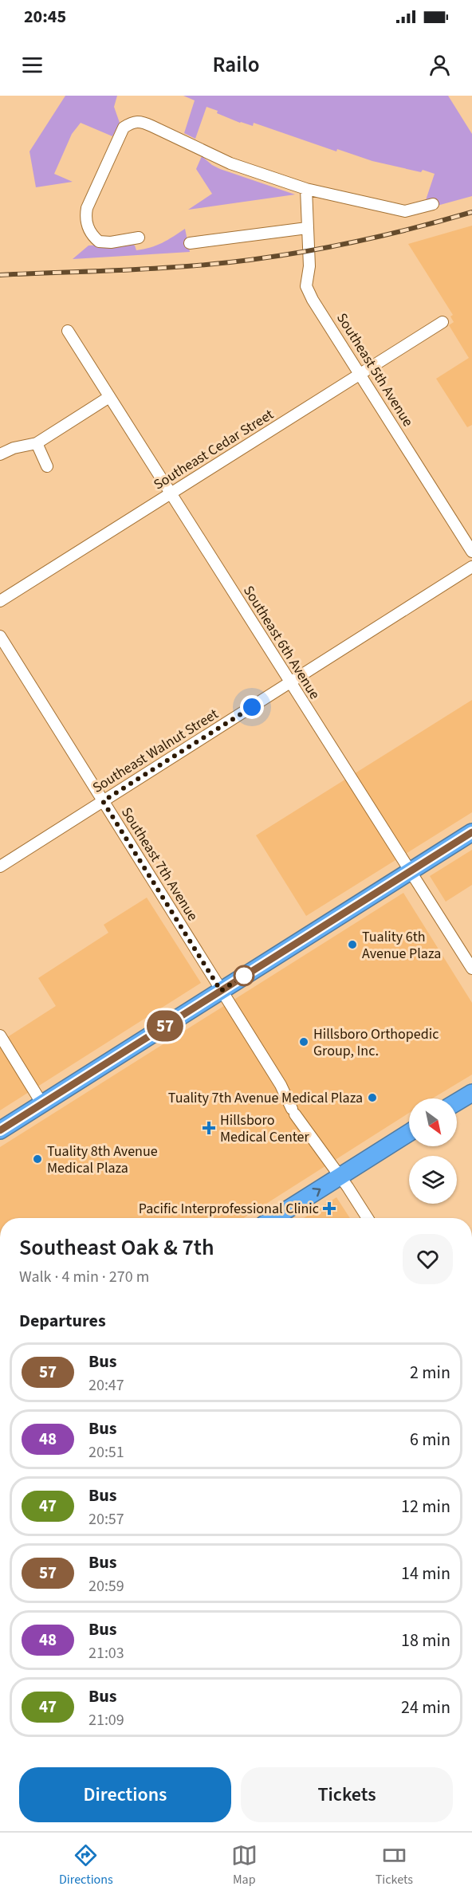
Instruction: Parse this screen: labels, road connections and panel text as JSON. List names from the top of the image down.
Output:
{
  "streets": {
    "street": [
      "Southeast 5th Avenue",
      "Southeast Cedar Street",
      "Southeast 6th Avenue",
      "Southeast Walnut Street",
      "Southeast 7th Avenue"
    ]
  },
  "crossings": [
    ["Southeast 5th Avenue", "Southeast Cedar Street"],
    ["Southeast Cedar Street", "Southeast 6th Avenue"],
    ["Southeast 6th Avenue", "Southeast Walnut Street"],
    ["Southeast Walnut Street", "Southeast 7th Avenue"]
  ],
  "places": {
    "other": [
      "Tuality 6th Avenue Plaza",
      "Hillsboro Orthopedic Group, Inc.",
      "Tuality 7th Avenue Medical Plaza",
      "Tuality 8th Avenue Medical Plaza"
    ],
    "health": ["Hillsboro Medical Center", "Pacific Interprofessional Clinic"]
  },
  "lines": ["bus line 57"],
  "north": "bottom right",
  "page": {
    "status": "20:45",
    "header": "Railo",
    "on_map": "57",
    "heading": [
      ["Southeast Oak & 7th", "Walk · 4 min · 270 m"],
      "Departures"
    ],
    "list": [
      {
        "mark": "57",
        "name": "Bus",
        "note": "20:47",
        "value": "2 min"
      },
      {
        "mark": "48",
        "name": "Bus",
        "note": "20:51",
        "value": "6 min"
      },
      {
        "mark": "47",
        "name": "Bus",
        "note": "20:57",
        "value": "12 min"
      },
      {
        "mark": "57",
        "name": "Bus",
        "note": "20:59",
        "value": "14 min"
      },
      {
        "mark": "48",
        "name": "Bus",
        "note": "21:03",
        "value": "18 min"
      },
      {
        "mark": "47",
        "name": "Bus",
        "note": "21:09",
        "value": "24 min"
      }
    ],
    "buttons": ["Directions", "Tickets"],
    "tabs": ["Directions", "Map", "Tickets"]
  }
}
